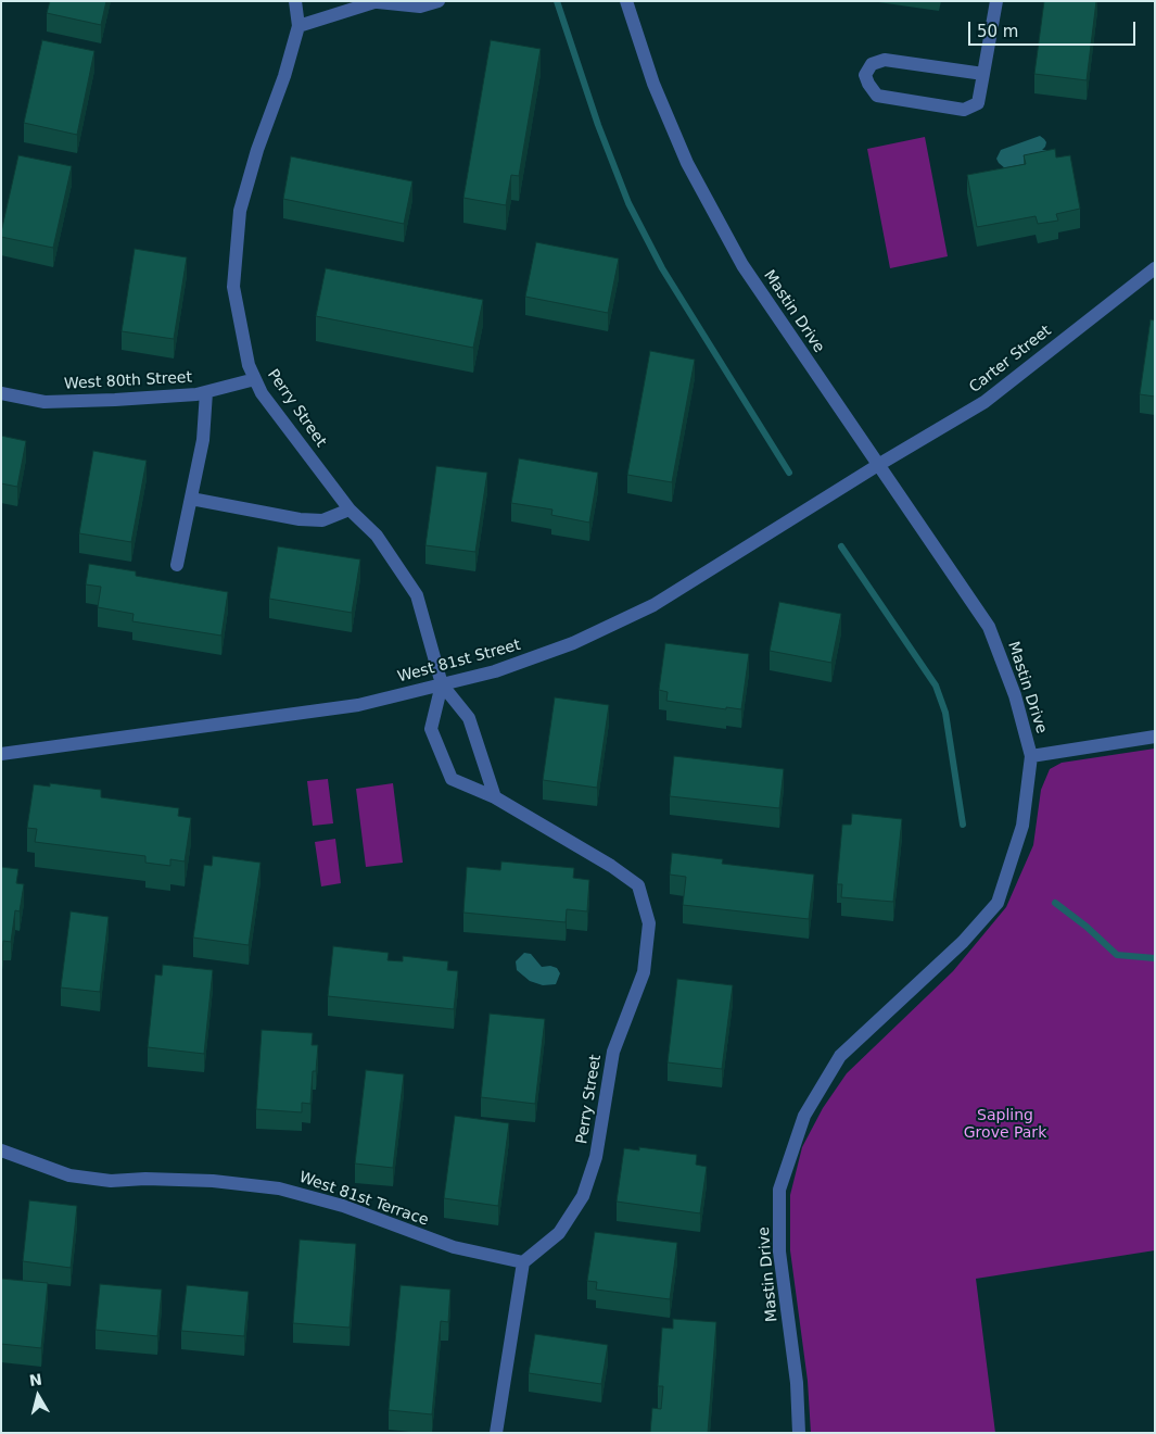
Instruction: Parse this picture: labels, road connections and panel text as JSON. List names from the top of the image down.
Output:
{
  "streets": {
    "street": [
      "Mastin Drive",
      "Carter Street",
      "West 80th Street",
      "Perry Street",
      "West 81st Street",
      "West 81st Terrace"
    ]
  },
  "crossings": [
    ["Mastin Drive", "Carter Street"],
    ["Mastin Drive", "West 81st Street"],
    ["Carter Street", "West 81st Street"],
    ["West 80th Street", "Perry Street"],
    ["Perry Street", "West 81st Street"],
    ["Perry Street", "West 81st Terrace"]
  ],
  "parks": ["Sapling Grove Park"],
  "scale_bar": "50 m",
  "north": "top"
}
